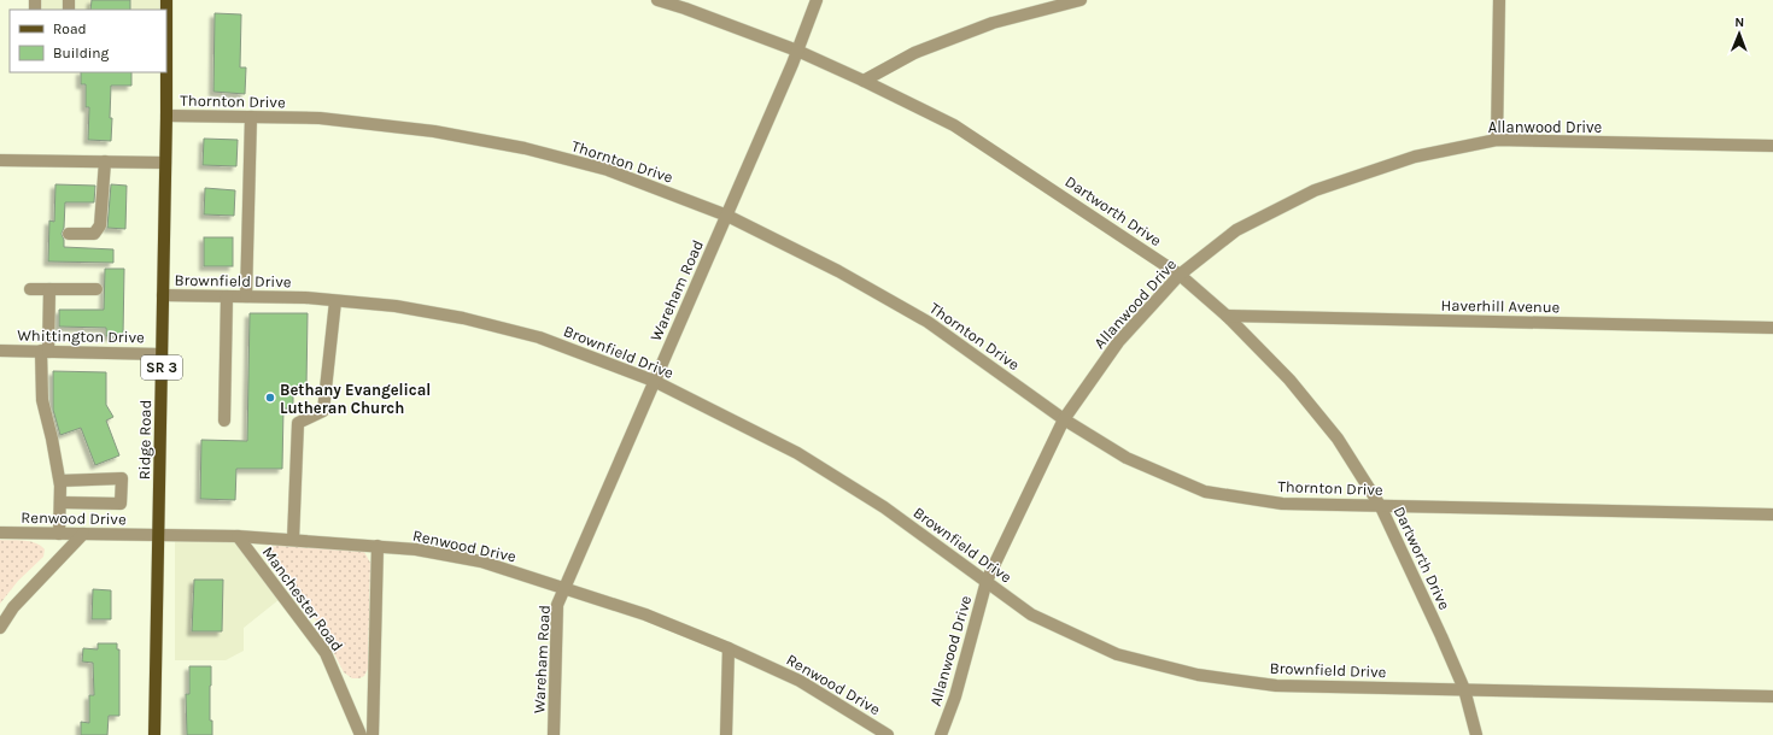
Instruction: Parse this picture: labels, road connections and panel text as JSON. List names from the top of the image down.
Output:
{
  "streets": {
    "main road": ["SR 3", "Ridge Road"],
    "street": [
      "Thornton Drive",
      "Allanwood Drive",
      "Dartworth Drive",
      "Brownfield Drive",
      "Wareham Road",
      "Haverhill Avenue",
      "Whittington Drive",
      "Renwood Drive",
      "Manchester Road"
    ]
  },
  "crossings": [
    ["Thornton Drive", "Allanwood Drive"],
    ["Thornton Drive", "Dartworth Drive"],
    ["Thornton Drive", "Wareham Road"],
    ["Thornton Drive", "Ridge Road"],
    ["Allanwood Drive", "Dartworth Drive"],
    ["Allanwood Drive", "Brownfield Drive"],
    ["Dartworth Drive", "Brownfield Drive"],
    ["Dartworth Drive", "Wareham Road"],
    ["Dartworth Drive", "Haverhill Avenue"],
    ["Brownfield Drive", "Wareham Road"],
    ["Brownfield Drive", "Ridge Road"],
    ["Wareham Road", "Renwood Drive"],
    ["Whittington Drive", "Ridge Road"],
    ["Ridge Road", "Renwood Drive"],
    ["Renwood Drive", "Manchester Road"]
  ],
  "places": ["Bethany Evangelical Lutheran Church"],
  "legend": ["Road", "Building"],
  "north": "top"
}
